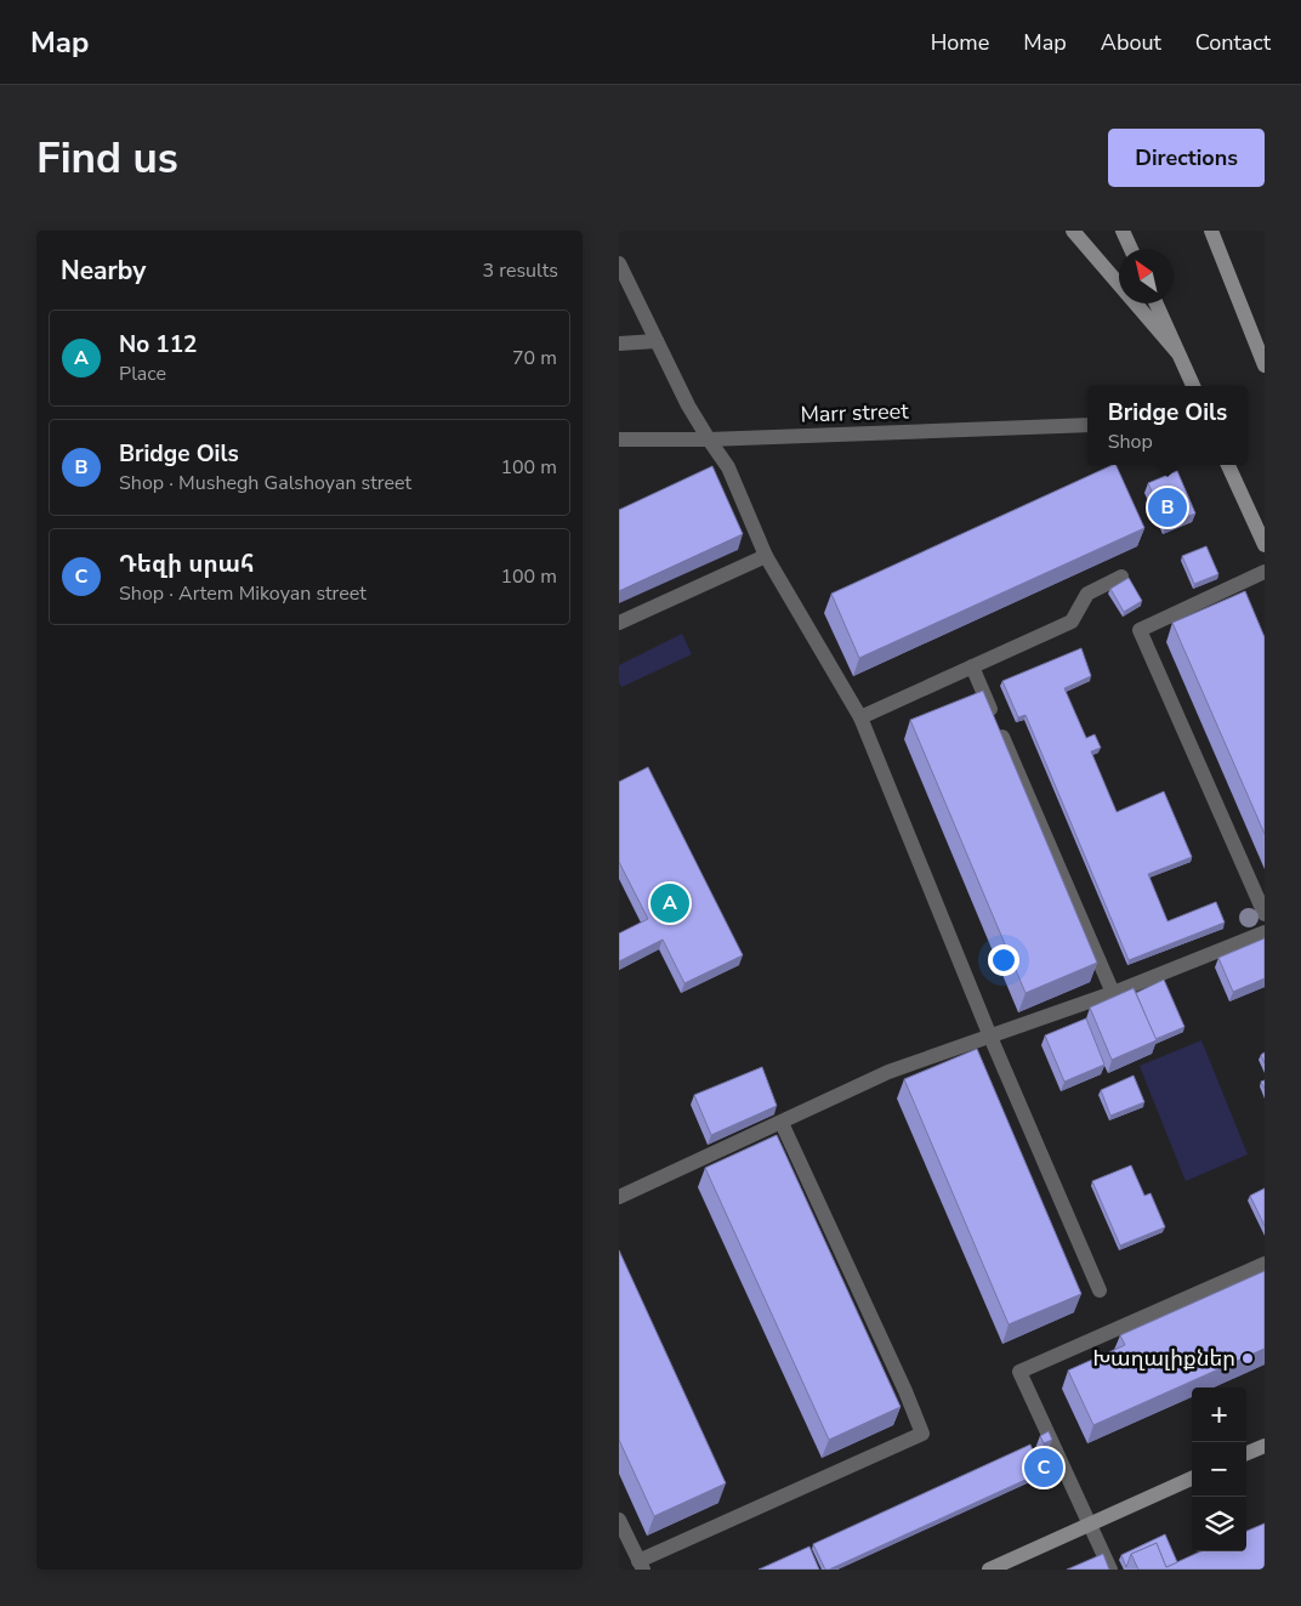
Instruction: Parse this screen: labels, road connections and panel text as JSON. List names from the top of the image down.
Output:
{
  "streets": {
    "street": ["Marr street"]
  },
  "places": ["Խաղալիքներ"],
  "north": "top left",
  "page": {
    "header": "Map",
    "nav": [
      "Home",
      "Map",
      "About",
      "Contact"
    ],
    "buttons": "Directions",
    "title": "Find us",
    "heading": ["Nearby", "3 results"],
    "list": [
      {
        "mark": "A",
        "name": "No 112",
        "note": "Place",
        "value": "70 m"
      },
      {
        "mark": "B",
        "name": "Bridge Oils",
        "note": "Shop · Mushegh Galshoyan street",
        "value": "100 m"
      },
      {
        "mark": "C",
        "name": "Դեզի սրահ",
        "note": "Shop · Artem Mikoyan street",
        "value": "100 m"
      }
    ],
    "popup": ["Bridge Oils", "Shop"],
    "pins": ["B", "A", "C"],
    "map_buttons": ["+", "−"]
  }
}
